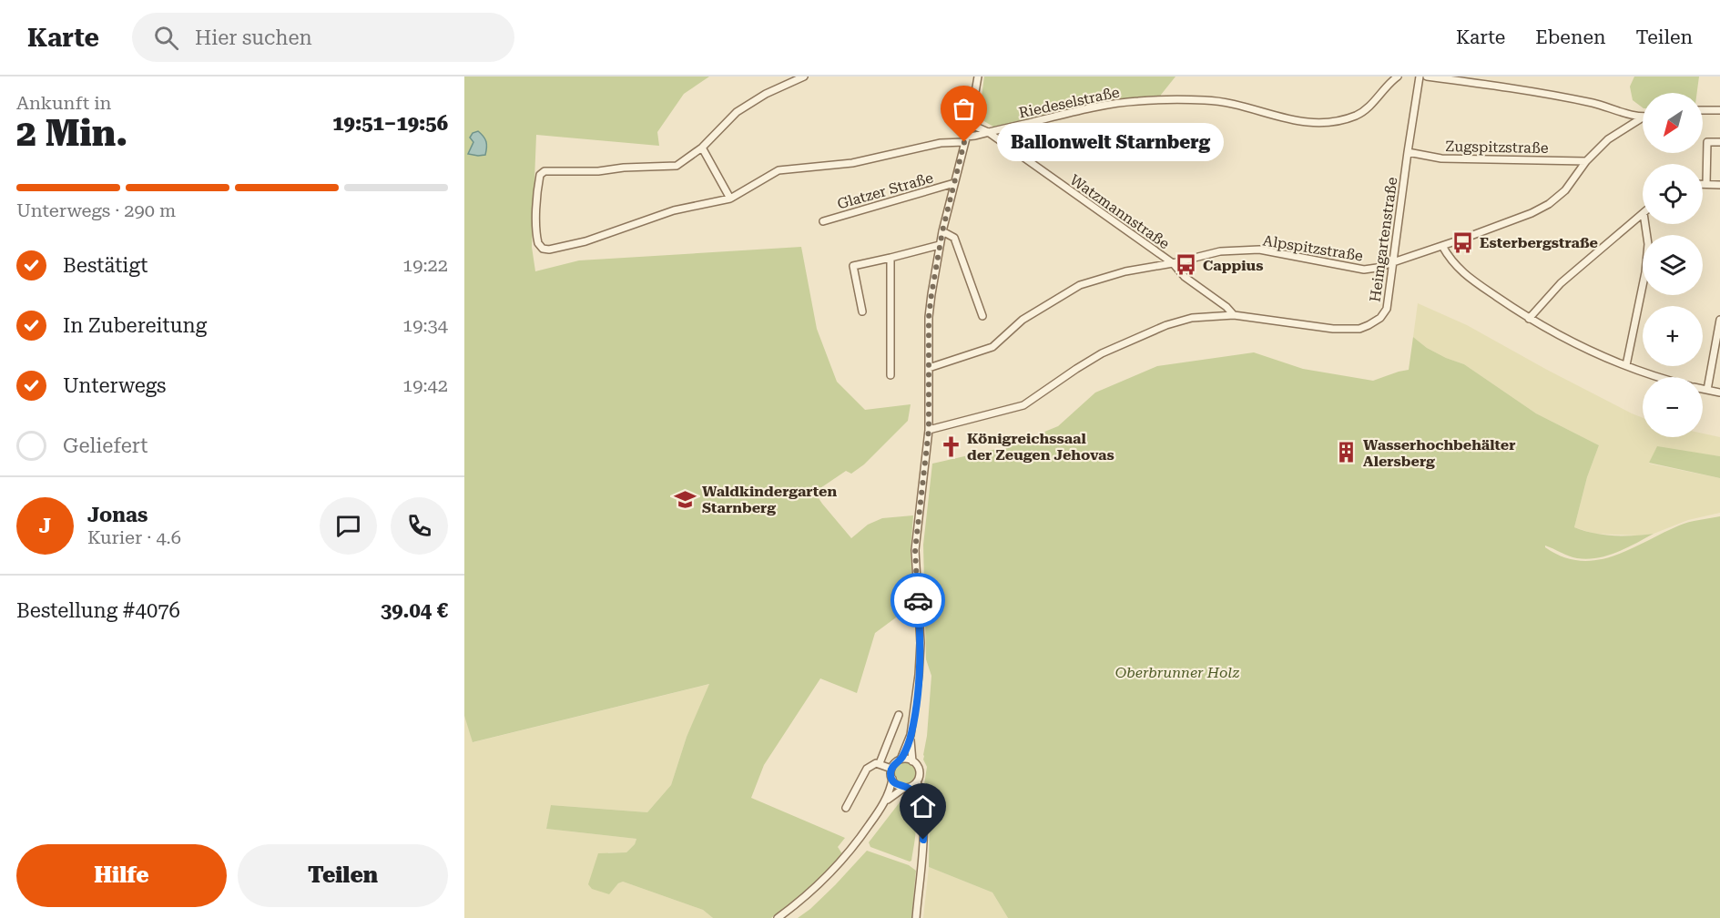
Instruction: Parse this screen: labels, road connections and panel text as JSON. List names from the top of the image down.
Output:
{
  "streets": {
    "street": [
      "Riedeselstraße",
      "Zugspitzstraße",
      "Glatzer Straße",
      "Watzmannstraße",
      "Heimgartenstraße",
      "Alpspitzstraße"
    ]
  },
  "crossings": [
    ["Riedeselstraße", "Watzmannstraße"],
    ["Zugspitzstraße", "Heimgartenstraße"],
    ["Zugspitzstraße", "Alpspitzstraße"],
    ["Watzmannstraße", "Heimgartenstraße"],
    ["Watzmannstraße", "Alpspitzstraße"],
    ["Heimgartenstraße", "Alpspitzstraße"]
  ],
  "parks": ["Oberbrunner Holz"],
  "places": {
    "other": ["Ballonwelt Starnberg"],
    "bus stop": ["Esterbergstraße", "Cappius"],
    "church": ["Königreichssaal der Zeugen Jehovas"],
    "building": ["Wasserhochbehälter Alersberg"],
    "school or university": ["Waldkindergarten Starnberg"]
  },
  "north": "bottom left",
  "page": {
    "header": "Karte",
    "search": "Hier suchen",
    "nav": ["Karte", "Ebenen", "Teilen"],
    "heading": ["2 Min.", "Ankunft in", "19:51–19:56"],
    "panel": [
      "Jonas",
      "Kurier · 4.6",
      "Bestellung #4076",
      "39.04 €"
    ],
    "map_buttons": ["+", "−"],
    "bubble": "Ballonwelt Starnberg",
    "bar": "Unterwegs · 290 m",
    "list": [
      ["Bestätigt", "19:22"],
      ["In Zubereitung", "19:34"],
      ["Unterwegs", "19:42"],
      "Geliefert"
    ],
    "round": "J",
    "buttons": ["Hilfe", "Teilen"]
  }
}
